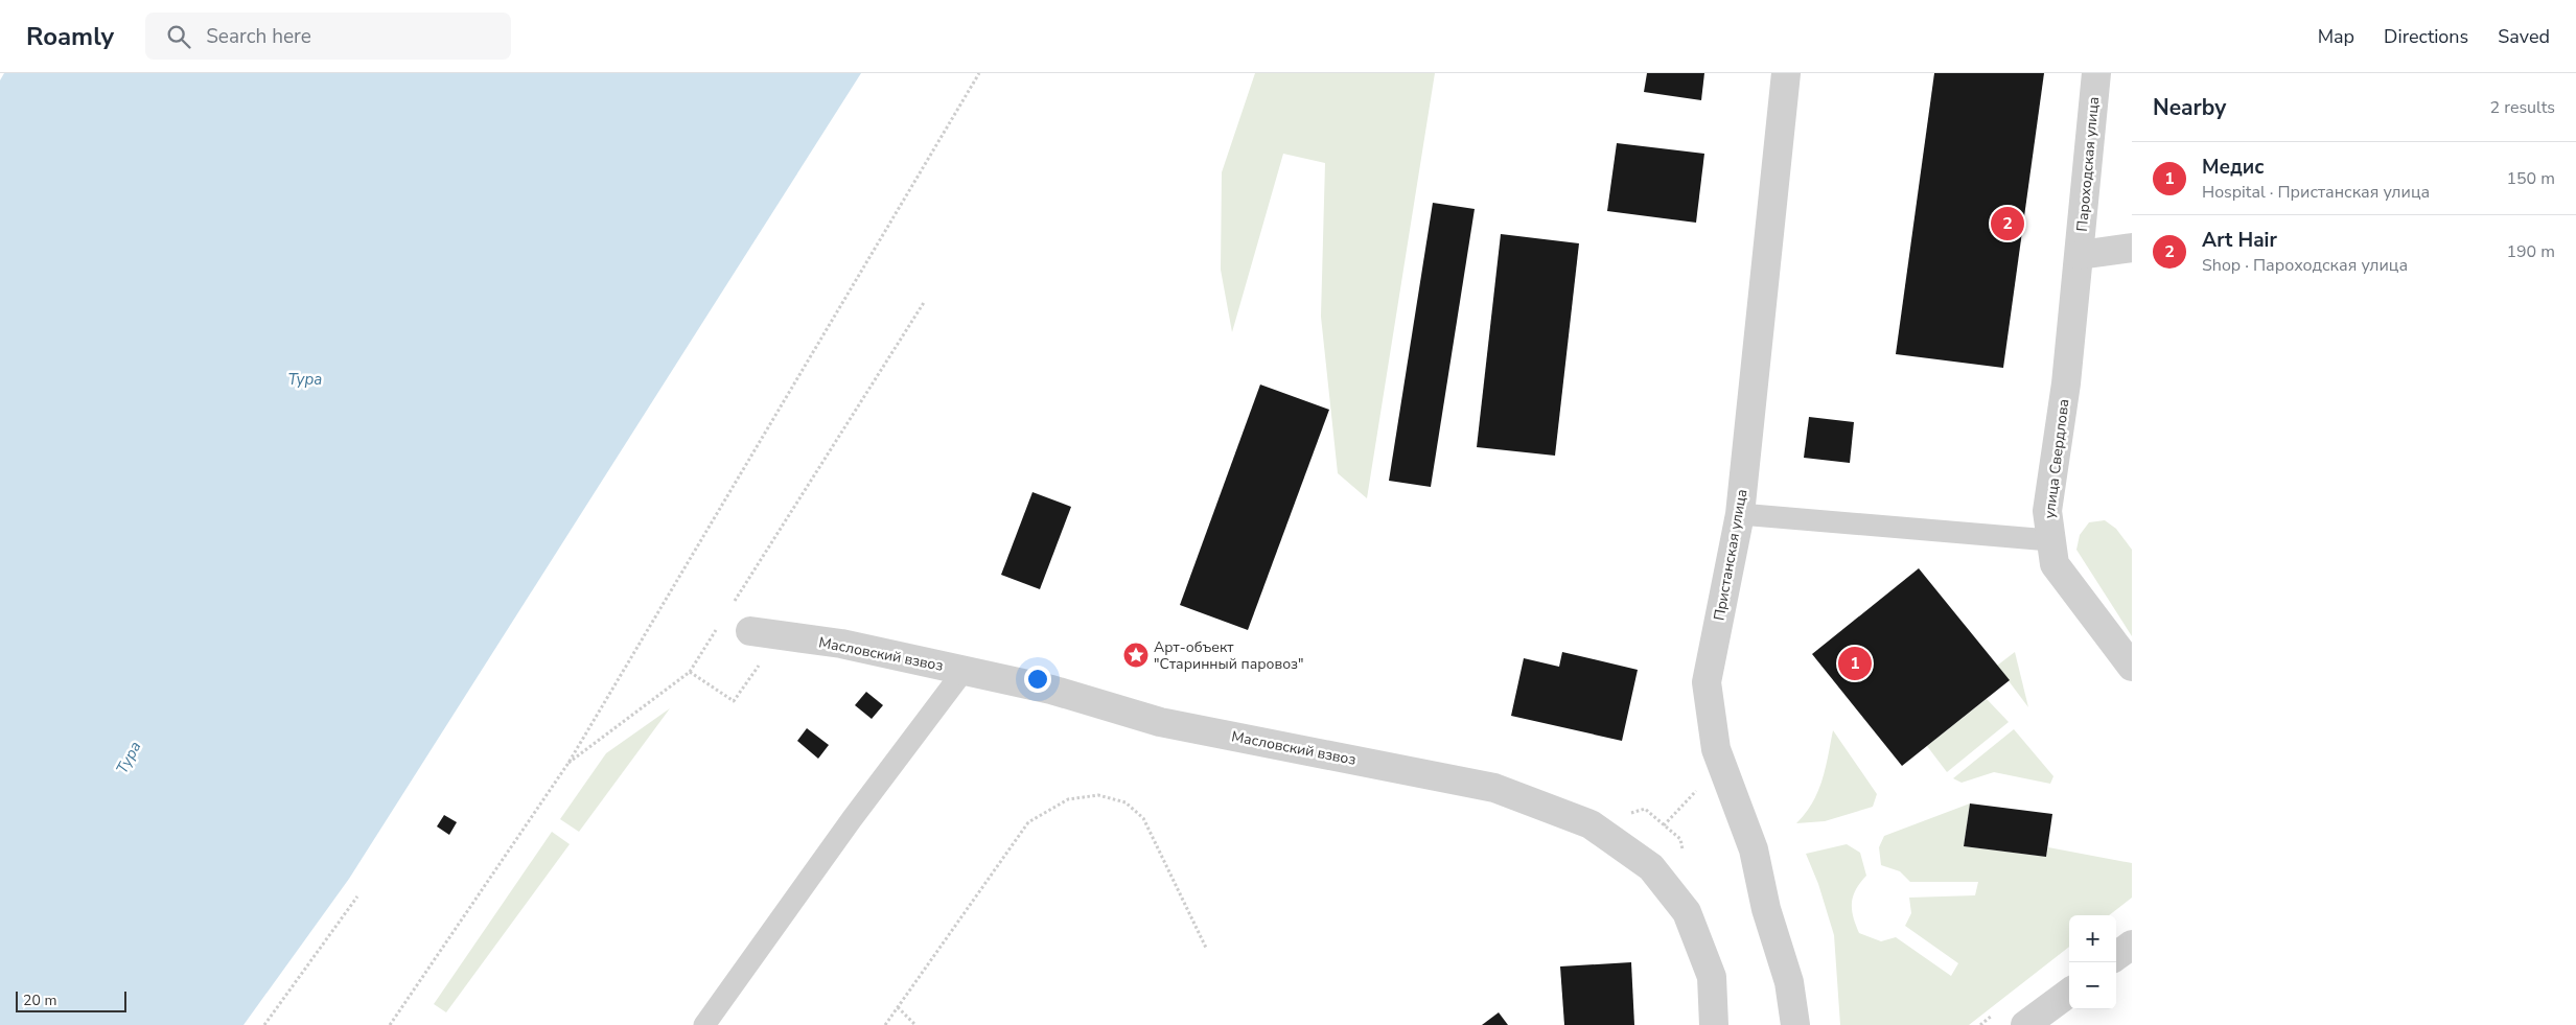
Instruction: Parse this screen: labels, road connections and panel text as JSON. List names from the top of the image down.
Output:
{
  "streets": {
    "street": [
      "Пароходская улица",
      "улица Свердлова",
      "Пристанская улица",
      "Масловский взвоз"
    ]
  },
  "crossings": [
    ["Пароходская улица", "улица Свердлова"]
  ],
  "water": ["Тура"],
  "places": {
    "place": ["Арт-объект \"Старинный паровоз\""]
  },
  "scale_bar": "20 m",
  "page": {
    "header": "Roamly",
    "search": "Search here",
    "nav": ["Map", "Directions", "Saved"],
    "heading": ["Nearby", "2 results"],
    "list": [
      {
        "mark": "1",
        "name": "Медис",
        "note": "Hospital · Пристанская улица",
        "value": "150 m"
      },
      {
        "mark": "2",
        "name": "Art Hair",
        "note": "Shop · Пароходская улица",
        "value": "190 m"
      }
    ],
    "pins": ["2", "1"],
    "map_buttons": ["+", "−"],
    "scale": "20 m"
  }
}
